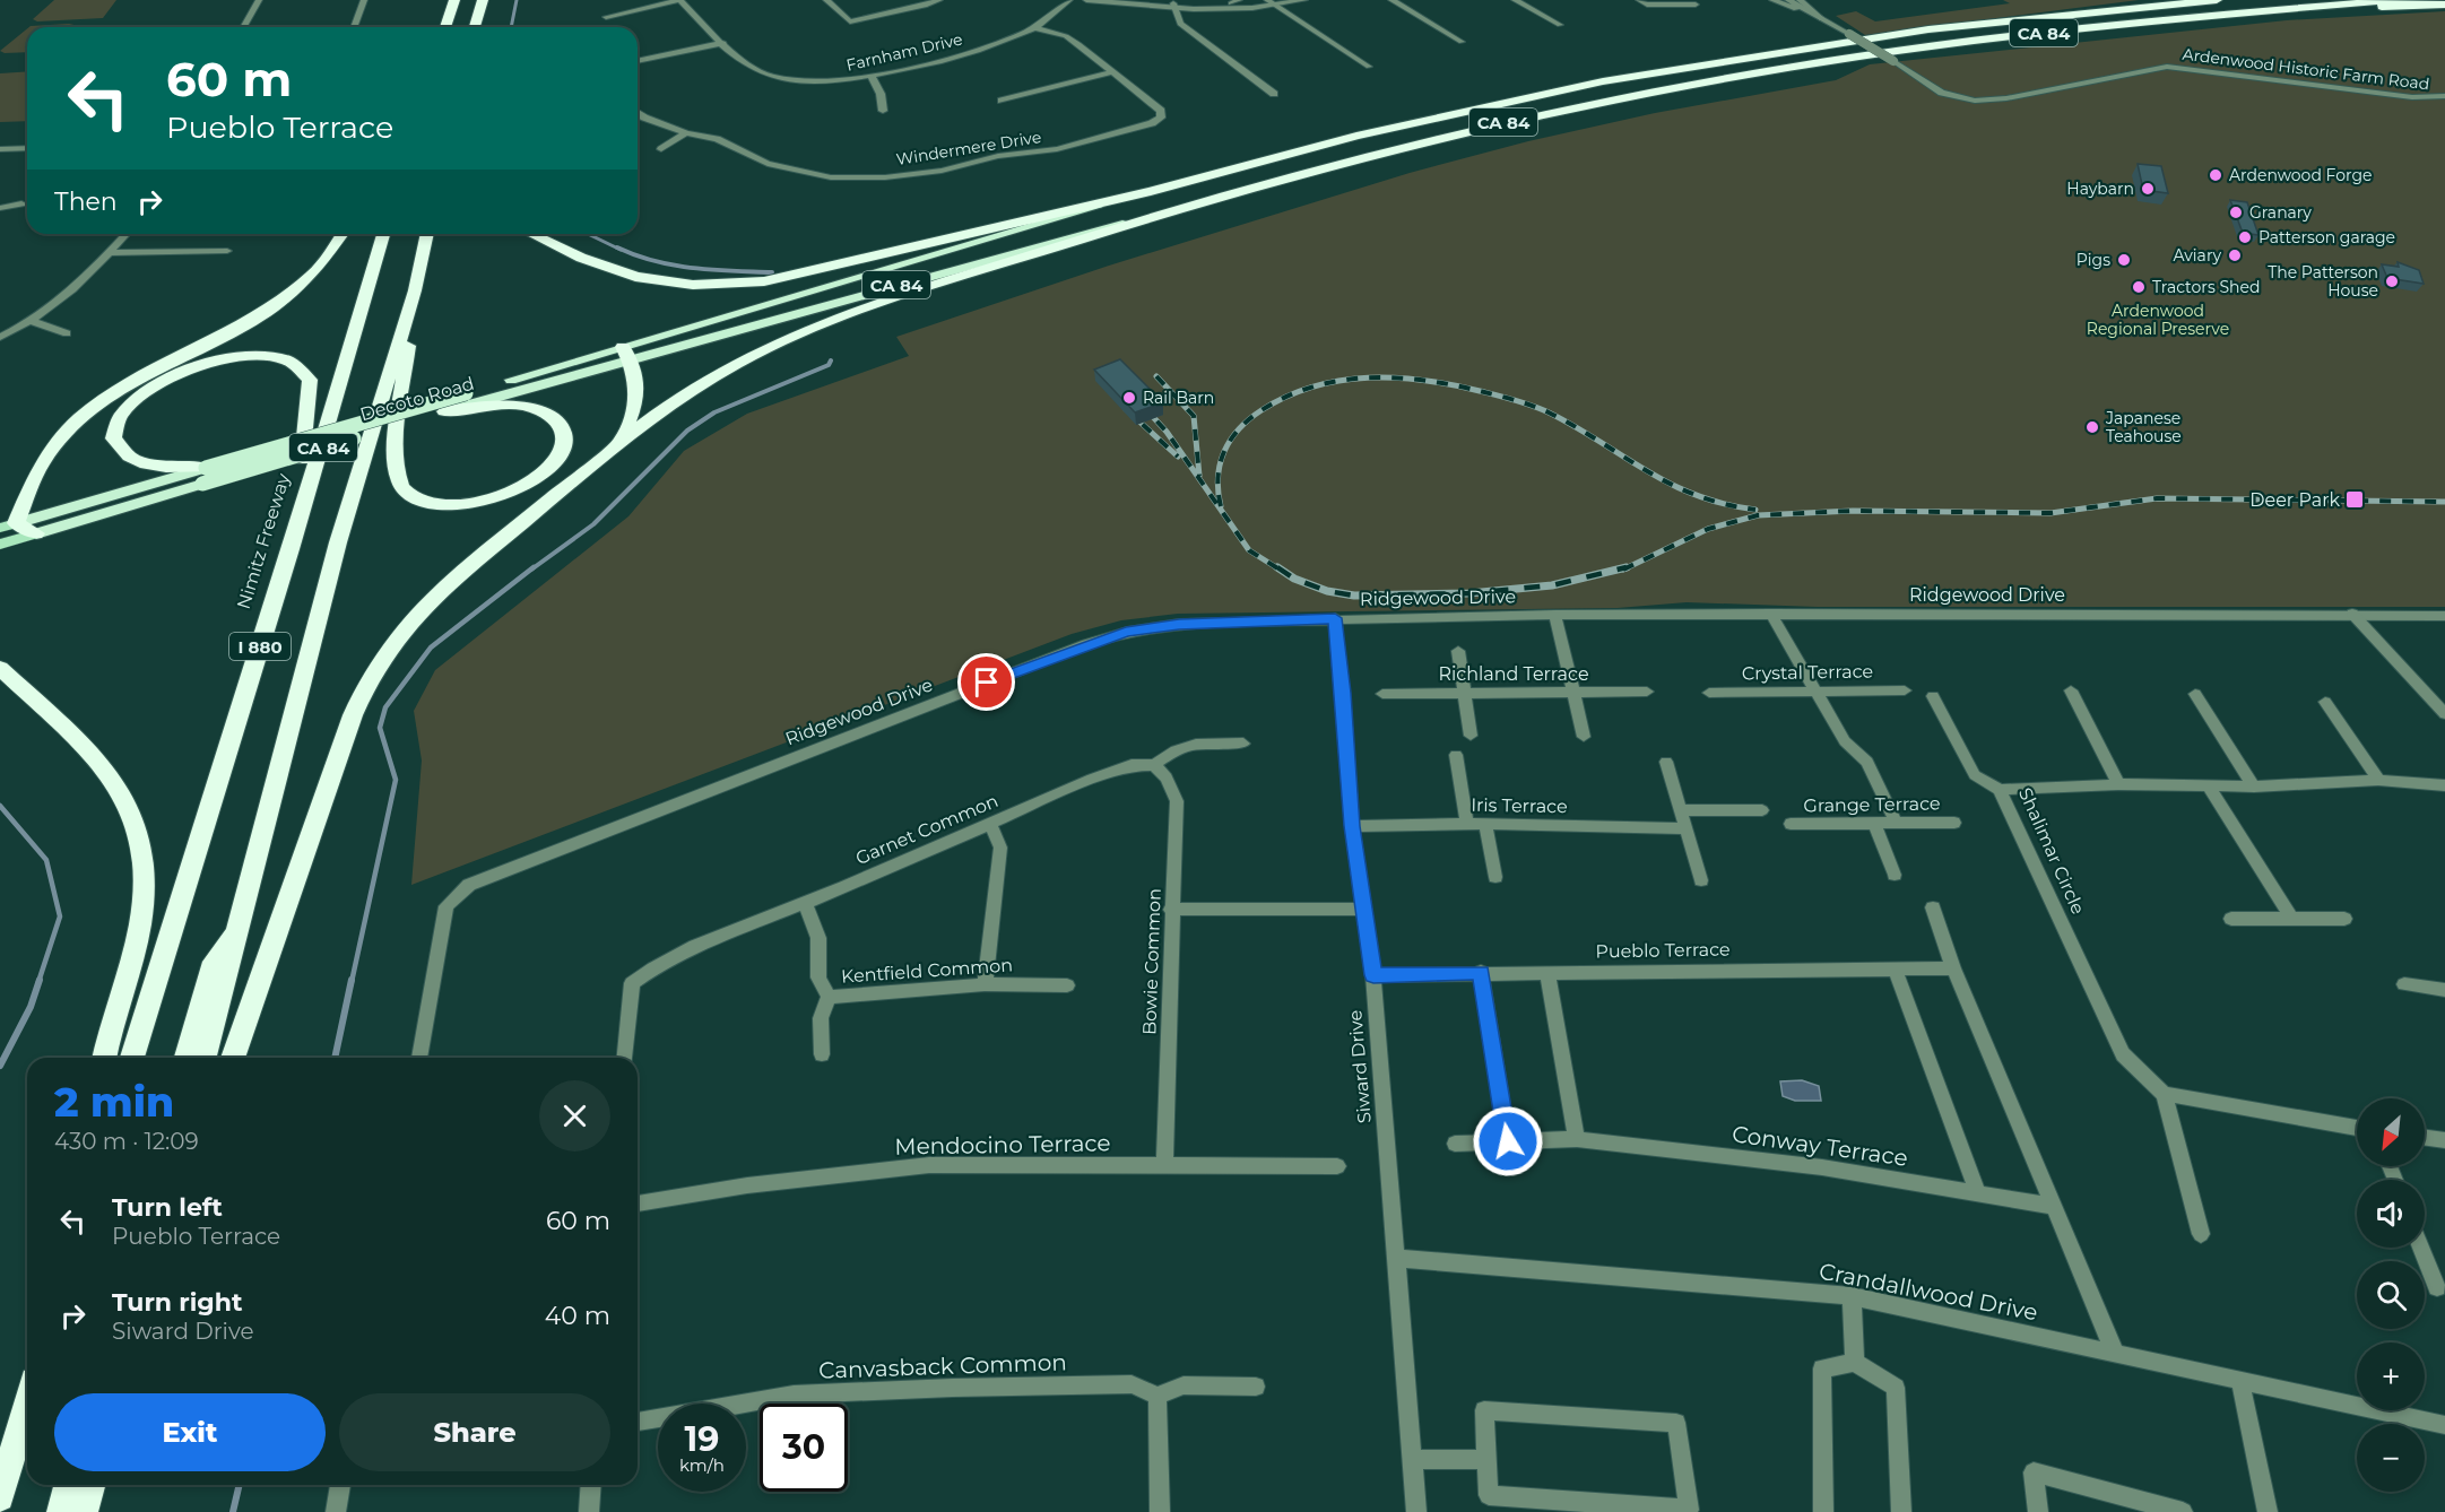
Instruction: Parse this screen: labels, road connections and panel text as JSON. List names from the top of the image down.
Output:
{
  "streets": {
    "highway": [
      "CA 84",
      "Decoto Road",
      "Nimitz Freeway",
      "I 880"
    ],
    "street": [
      "Farnham Drive",
      "Ardenwood Historic Farm Road",
      "Windermere Drive",
      "Ridgewood Drive",
      "Crystal Terrace",
      "Richland Terrace",
      "Grange Terrace",
      "Iris Terrace",
      "Garnet Common",
      "Shalimar Circle",
      "Pueblo Terrace",
      "Bowie Common",
      "Kentfield Common",
      "Siward Drive",
      "Mendocino Terrace",
      "Conway Terrace",
      "Crandallwood Drive",
      "Canvasback Common"
    ]
  },
  "crossings": [
    ["CA 84", "Decoto Road"],
    ["Farnham Drive", "Windermere Drive"],
    ["Ridgewood Drive", "Siward Drive"],
    ["Iris Terrace", "Siward Drive"],
    ["Garnet Common", "Bowie Common"],
    ["Pueblo Terrace", "Siward Drive"],
    ["Bowie Common", "Mendocino Terrace"],
    ["Siward Drive", "Crandallwood Drive"]
  ],
  "parks": ["Ardenwood Regional Preserve"],
  "places": {
    "other": [
      "Ardenwood Forge",
      "Haybarn",
      "Granary",
      "Patterson garage",
      "Aviary",
      "Pigs",
      "The Patterson House",
      "Tractors Shed",
      "Rail Barn",
      "Japanese Teahouse"
    ],
    "transit": ["Deer Park"]
  },
  "north": "bottom left",
  "page": {
    "turn": ["60 m", "Pueblo Terrace"],
    "then": "Then",
    "heading": ["2 min", "430 m · 12:09"],
    "map_buttons": ["+", "−"],
    "list": [
      {
        "name": "Turn left",
        "note": "Pueblo Terrace",
        "value": "60 m"
      },
      {
        "name": "Turn right",
        "note": "Siward Drive",
        "value": "40 m"
      }
    ],
    "buttons": ["Exit", "Share"],
    "speed": "19 km/h",
    "limit": "30"
  }
}
